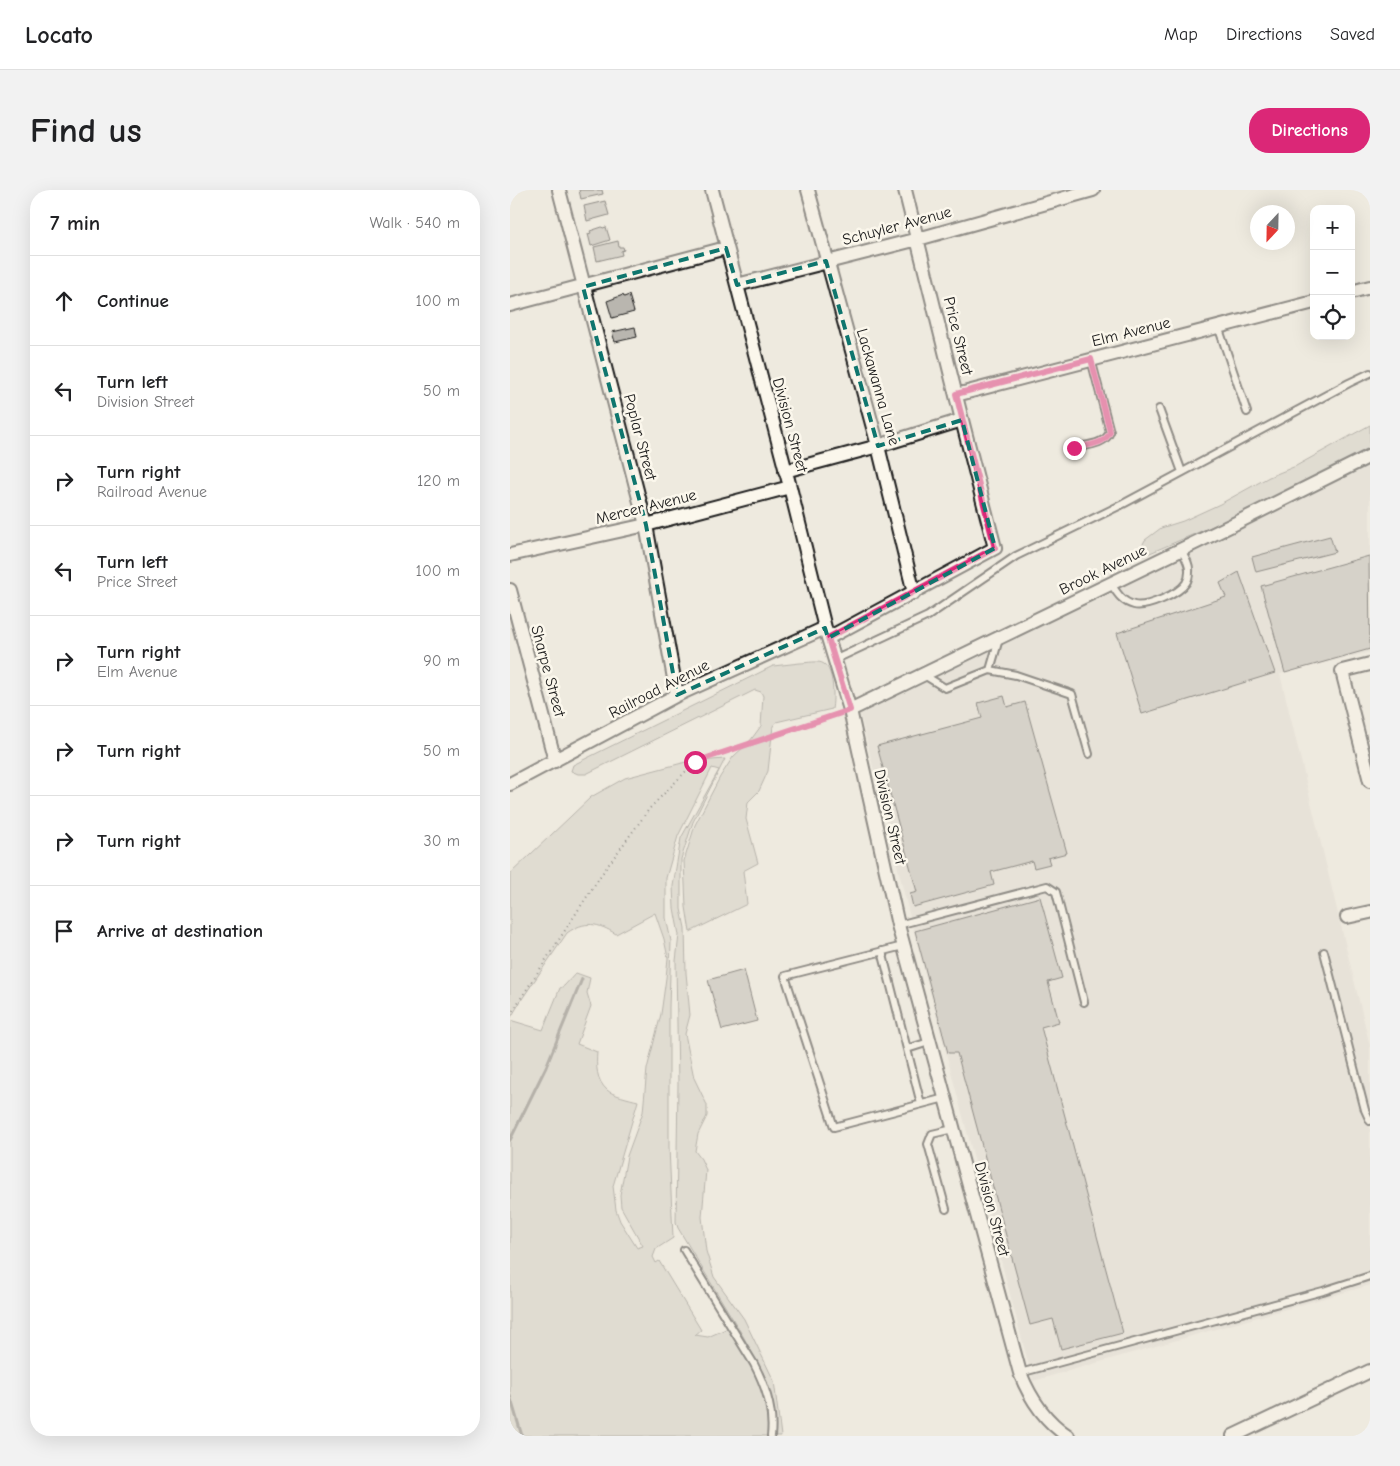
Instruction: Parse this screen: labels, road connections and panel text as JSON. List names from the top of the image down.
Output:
{
  "streets": {
    "street": [
      "Schuyler Avenue",
      "Elm Avenue",
      "Price Street",
      "Lackawanna Lane",
      "Division Street",
      "Poplar Street",
      "Mercer Avenue",
      "Brook Avenue",
      "Sharpe Street",
      "Railroad Avenue"
    ]
  },
  "crossings": [
    ["Schuyler Avenue", "Price Street"],
    ["Schuyler Avenue", "Lackawanna Lane"],
    ["Schuyler Avenue", "Division Street"],
    ["Elm Avenue", "Price Street"],
    ["Price Street", "Railroad Avenue"],
    ["Lackawanna Lane", "Railroad Avenue"],
    ["Division Street", "Mercer Avenue"],
    ["Division Street", "Brook Avenue"],
    ["Division Street", "Railroad Avenue"],
    ["Poplar Street", "Mercer Avenue"],
    ["Poplar Street", "Railroad Avenue"],
    ["Sharpe Street", "Railroad Avenue"]
  ],
  "north": "bottom",
  "page": {
    "header": "Locato",
    "nav": ["Map", "Directions", "Saved"],
    "buttons": "Directions",
    "title": "Find us",
    "heading": ["7 min", "Walk · 540 m"],
    "map_buttons": ["+", "−"],
    "list": [
      ["Continue", "100 m"],
      ["Turn left", "Division Street", "50 m"],
      ["Turn right", "Railroad Avenue", "120 m"],
      ["Turn left", "Price Street", "100 m"],
      ["Turn right", "Elm Avenue", "90 m"],
      ["Turn right", "50 m"],
      ["Turn right", "30 m"],
      "Arrive at destination"
    ]
  }
}
